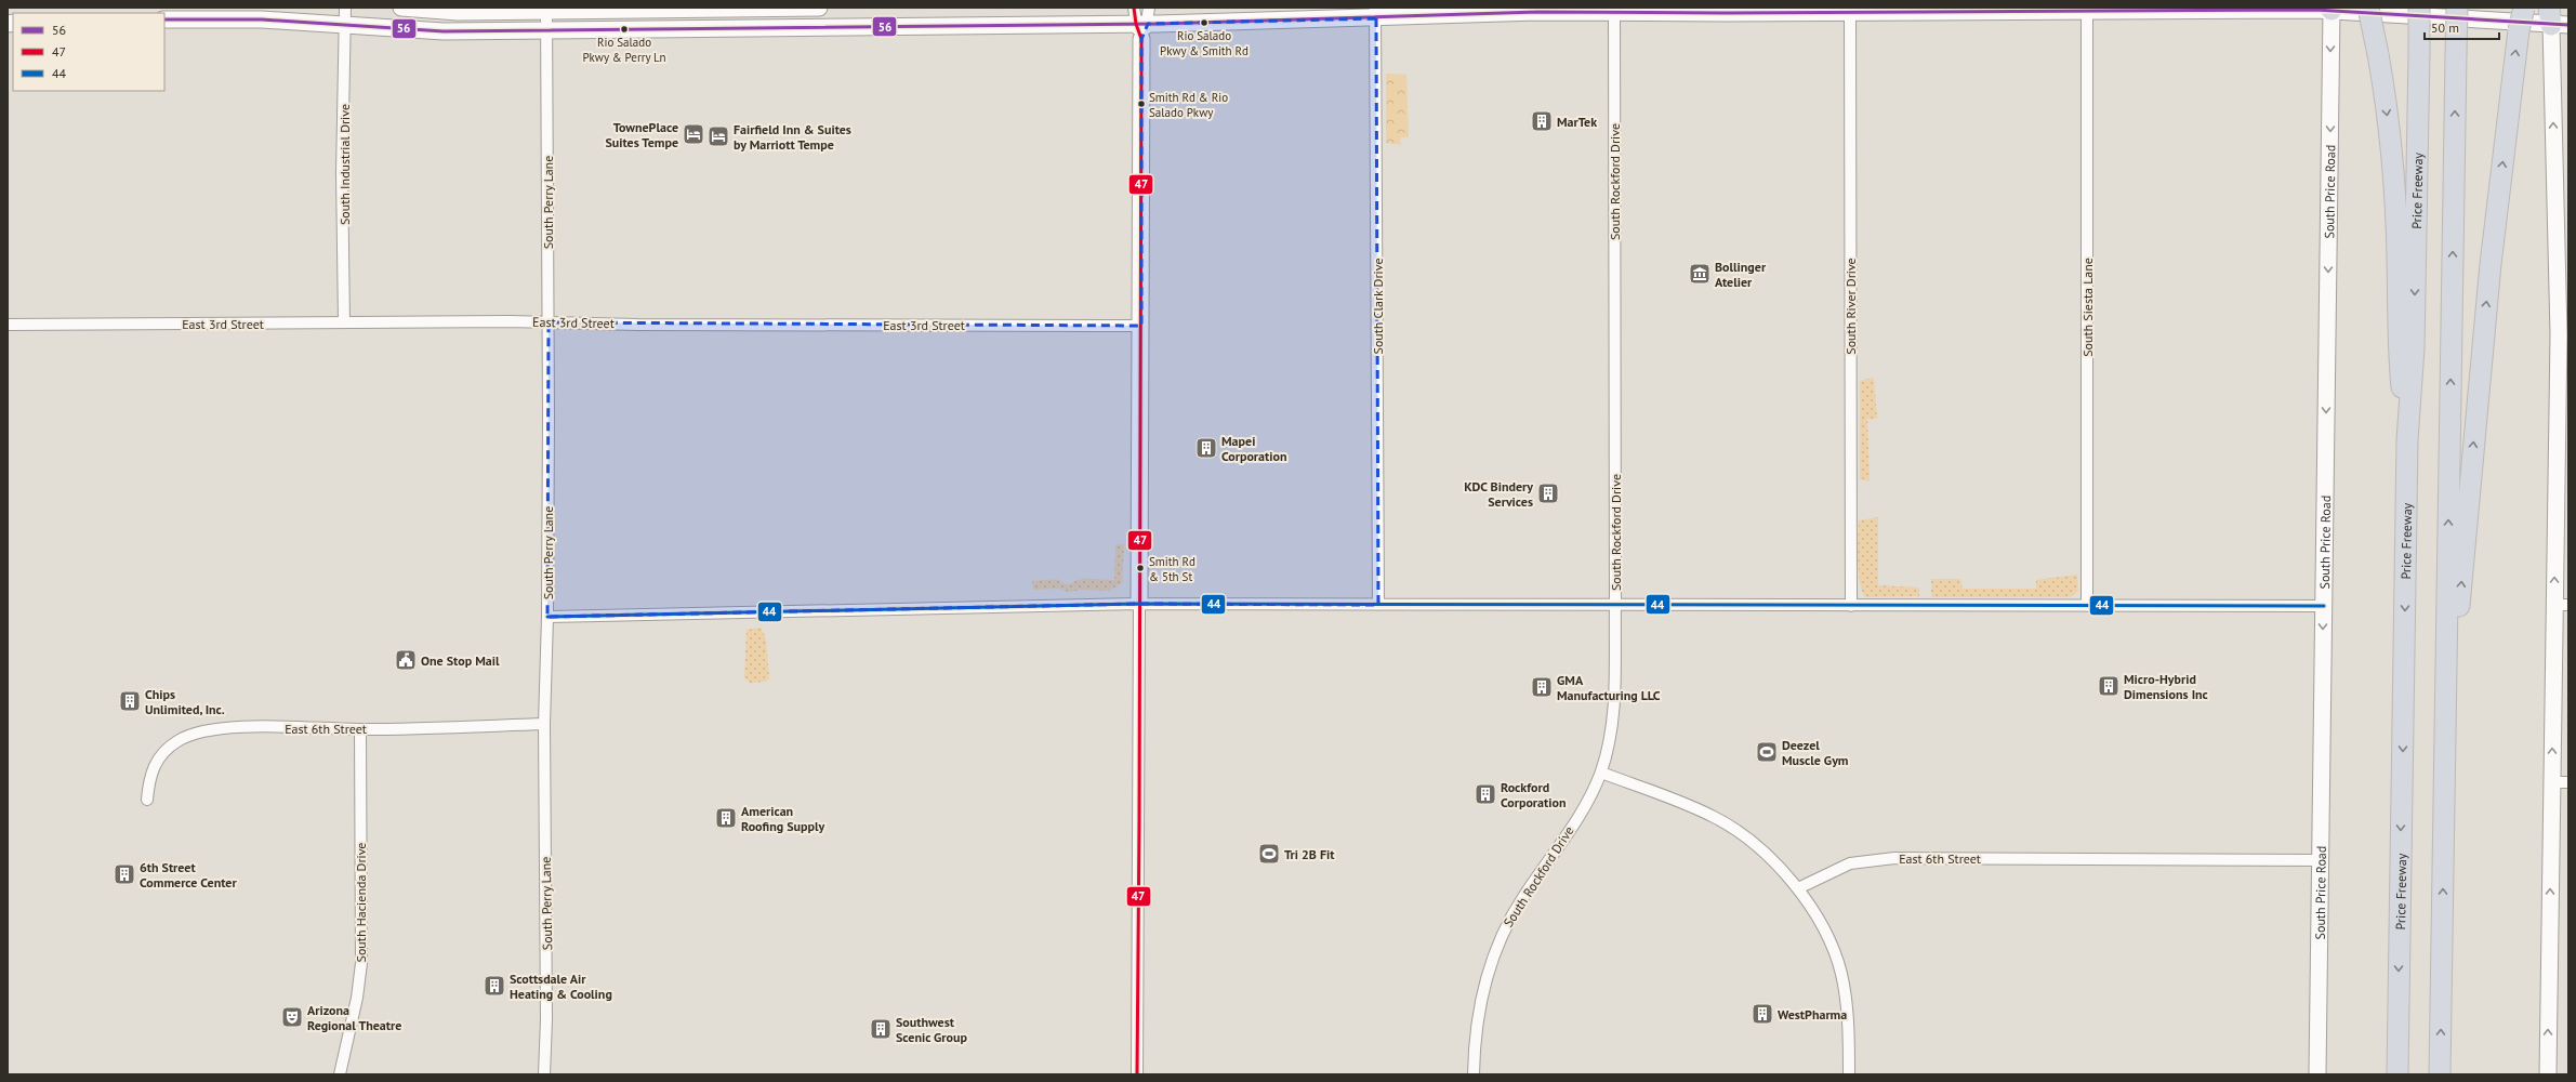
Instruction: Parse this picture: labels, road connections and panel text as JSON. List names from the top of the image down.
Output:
{
  "streets": {
    "highway": ["Price Freeway"],
    "main road": ["South Price Road"],
    "street": [
      "South Industrial Drive",
      "South Rockford Drive",
      "South Perry Lane",
      "South Clark Drive",
      "South River Drive",
      "South Siesta Lane",
      "East 3rd Street",
      "East 6th Street",
      "South Hacienda Drive"
    ]
  },
  "crossings": [
    ["South Industrial Drive", "East 3rd Street"],
    ["South Price Road", "East 6th Street"],
    ["South Perry Lane", "East 3rd Street"],
    ["South Perry Lane", "East 6th Street"],
    ["East 6th Street", "South Hacienda Drive"]
  ],
  "one_way": ["South Price Road"],
  "places": {
    "other": [
      "Rio Salado Pkwy & Smith Rd",
      "Rio Salado Pkwy & Perry Ln",
      "Smith Rd & Rio Salado Pkwy",
      "Smith Rd & 5th St"
    ],
    "building": [
      "MarTek",
      "Mapei Corporation",
      "KDC Bindery Services",
      "Micro-Hybrid Dimensions Inc",
      "GMA Manufacturing LLC",
      "Chips Unlimited, Inc.",
      "Rockford Corporation",
      "American Roofing Supply",
      "6th Street Commerce Center",
      "Scottsdale Air Heating & Cooling",
      "WestPharma",
      "Southwest Scenic Group"
    ],
    "hotel": ["TownePlace Suites Tempe", "Fairfield Inn & Suites by Marriott Tempe"],
    "museum": ["Bollinger Atelier"],
    "public building": ["One Stop Mail"],
    "sports": ["Deezel Muscle Gym", "Tri 2B Fit"],
    "theatre": ["Arizona Regional Theatre"]
  },
  "lines": ["transit line 47", "transit line 56", "transit line 44"],
  "legend": ["56", "47", "44"],
  "scale_bar": "50 m"
}
